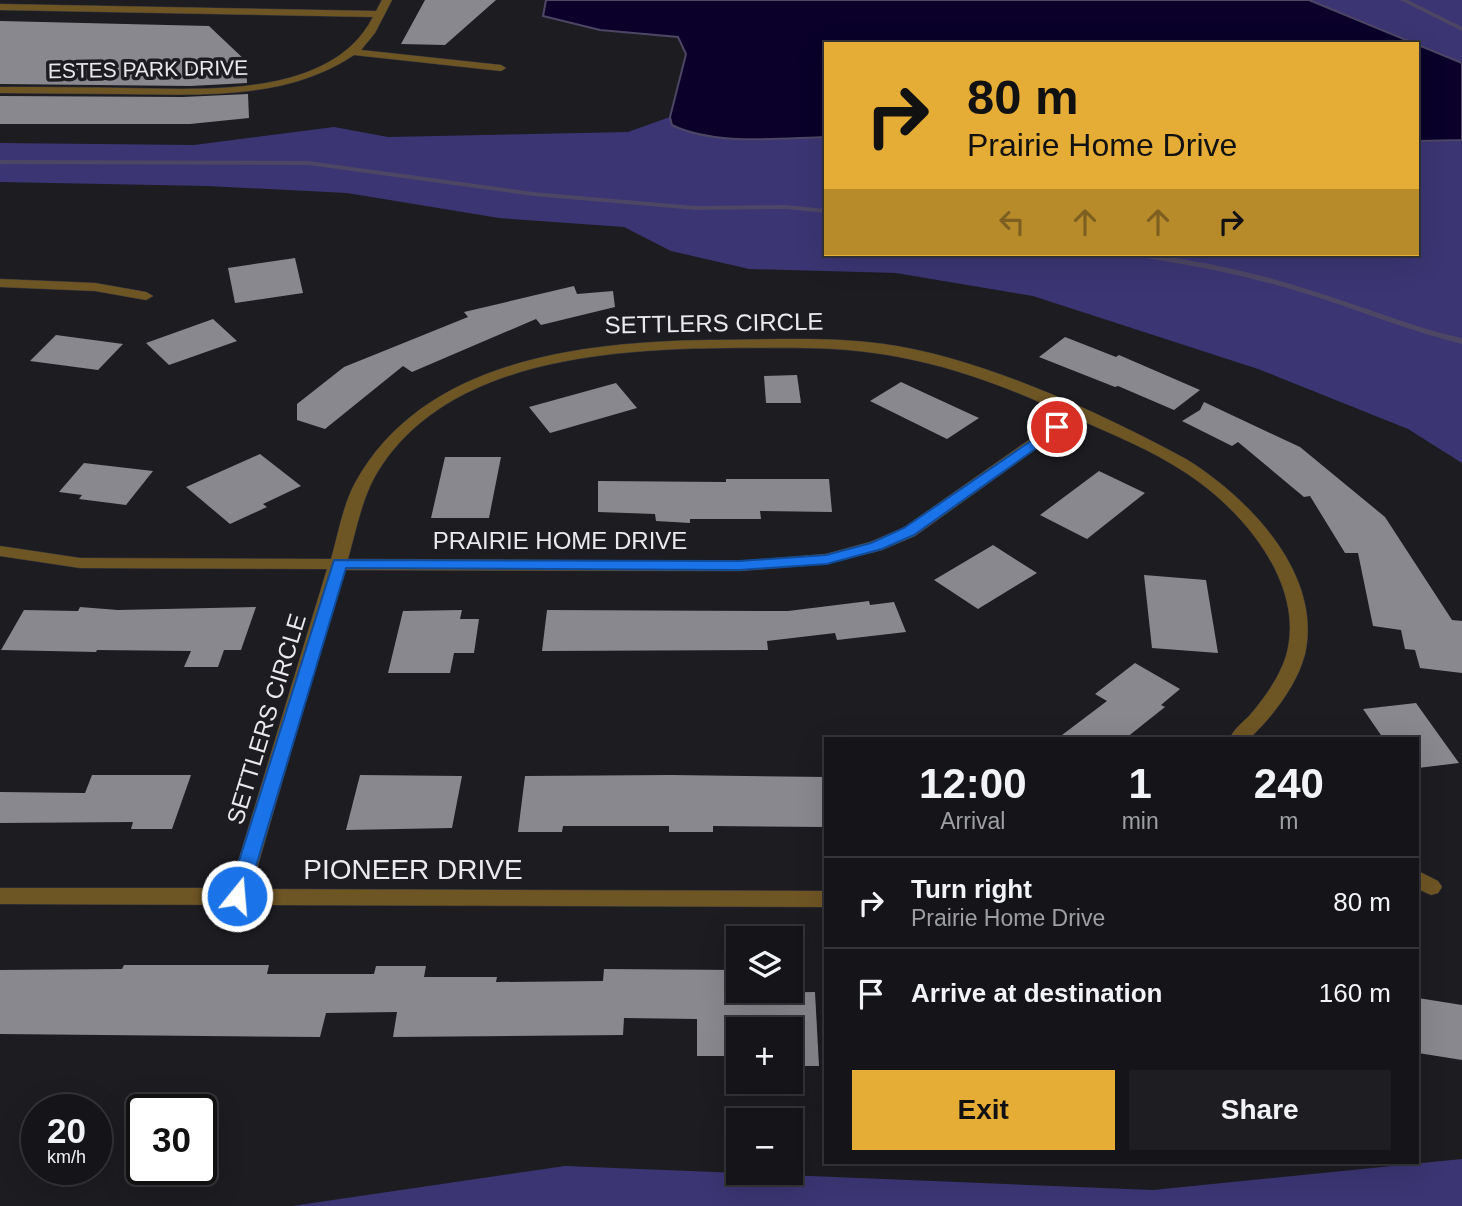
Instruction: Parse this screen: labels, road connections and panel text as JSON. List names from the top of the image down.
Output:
{
  "streets": {
    "street": [
      "ESTES PARK DRIVE",
      "SETTLERS CIRCLE",
      "PRAIRIE HOME DRIVE",
      "PIONEER DRIVE"
    ]
  },
  "crossings": [
    ["SETTLERS CIRCLE", "PRAIRIE HOME DRIVE"],
    ["SETTLERS CIRCLE", "PIONEER DRIVE"]
  ],
  "page": {
    "turn": ["80 m", "Prairie Home Drive"],
    "eta": [
      "12:00",
      "Arrival",
      "1",
      "min",
      "240",
      "m"
    ],
    "list": [
      {
        "name": "Turn right",
        "note": "Prairie Home Drive",
        "value": "80 m"
      },
      {
        "name": "Arrive at destination",
        "value": "160 m"
      }
    ],
    "map_buttons": ["+", "−"],
    "buttons": ["Exit", "Share"],
    "speed": "20 km/h",
    "limit": "30"
  }
}
